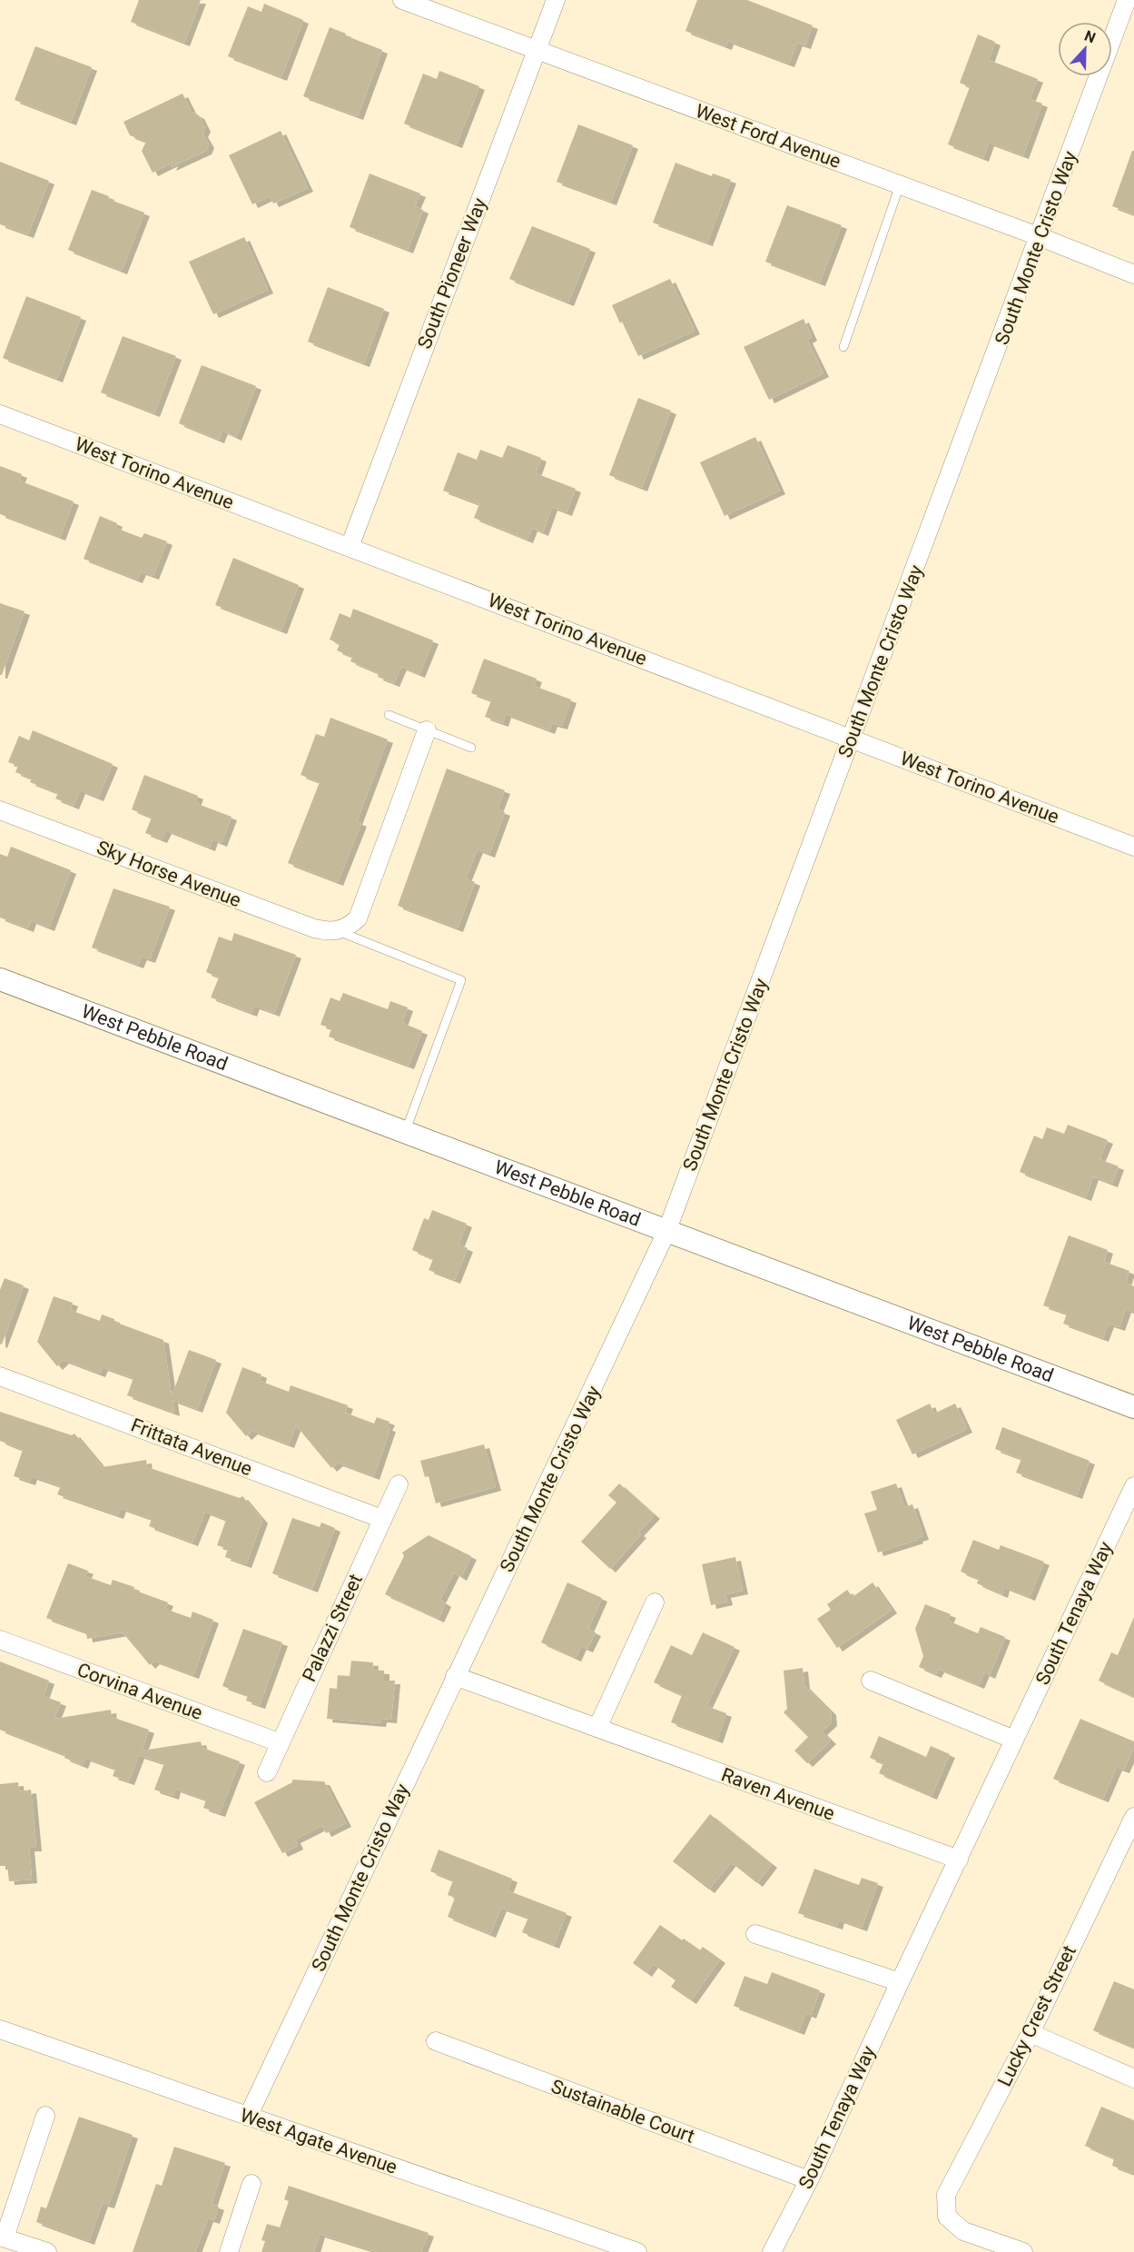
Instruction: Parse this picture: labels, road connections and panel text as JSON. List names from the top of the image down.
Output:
{
  "streets": {
    "street": [
      "West Ford Avenue",
      "South Monte Cristo Way",
      "South Pioneer Way",
      "West Torino Avenue",
      "Sky Horse Avenue",
      "West Pebble Road",
      "Frittata Avenue",
      "South Tenaya Way",
      "Palazzi Street",
      "Corvina Avenue",
      "Raven Avenue",
      "Lucky Crest Street",
      "Sustainable Court",
      "West Agate Avenue"
    ]
  },
  "crossings": [
    ["West Ford Avenue", "South Monte Cristo Way"],
    ["West Ford Avenue", "South Pioneer Way"],
    ["South Monte Cristo Way", "West Torino Avenue"],
    ["South Monte Cristo Way", "West Pebble Road"],
    ["South Monte Cristo Way", "Raven Avenue"],
    ["South Monte Cristo Way", "West Agate Avenue"],
    ["South Pioneer Way", "West Torino Avenue"],
    ["Frittata Avenue", "Palazzi Street"],
    ["South Tenaya Way", "Raven Avenue"],
    ["South Tenaya Way", "Sustainable Court"],
    ["Palazzi Street", "Corvina Avenue"]
  ],
  "north": "top"
}
